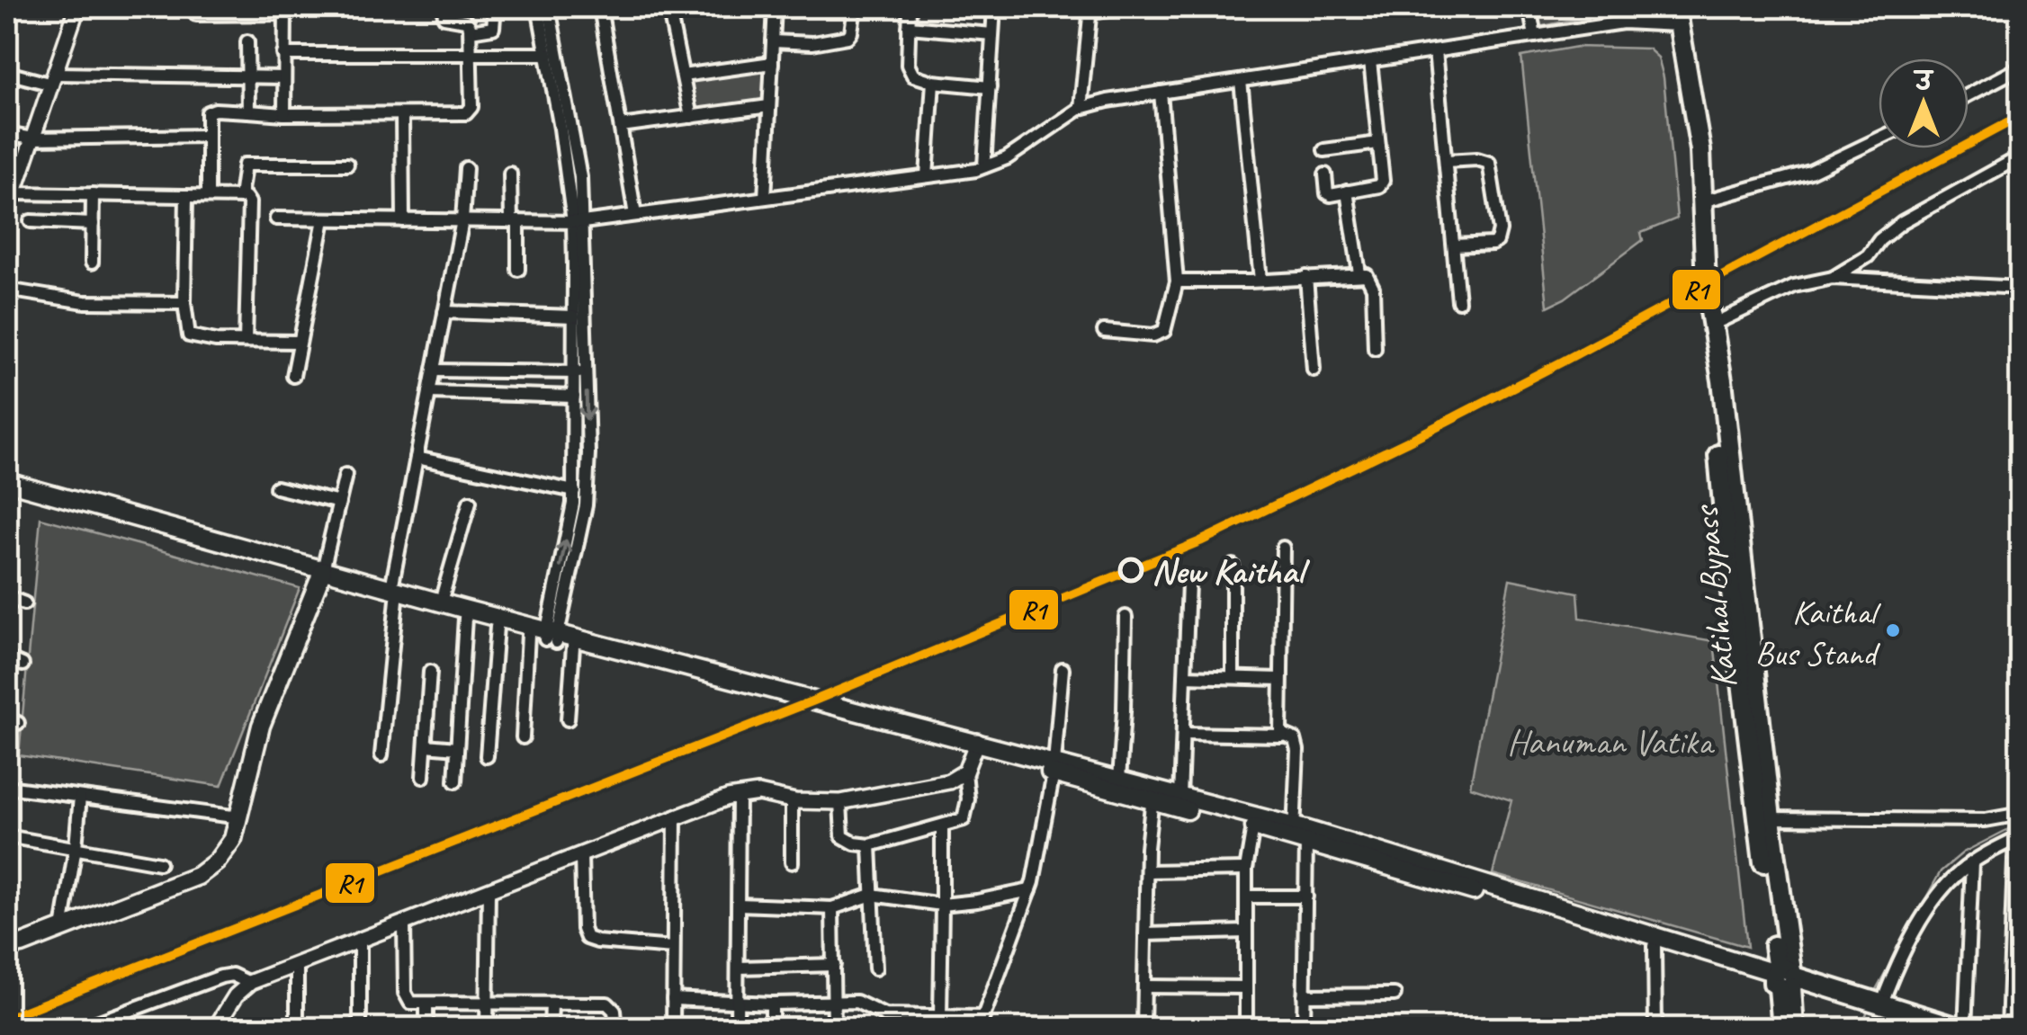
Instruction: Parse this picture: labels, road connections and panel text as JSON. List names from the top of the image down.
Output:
{
  "streets": {
    "main road": ["Katihal Bypass"]
  },
  "parks": ["Hanuman Vatika"],
  "places": ["New Kaithal", "Kaithal Bus Stand"],
  "lines": ["transit line R1"],
  "north": "top"
}
